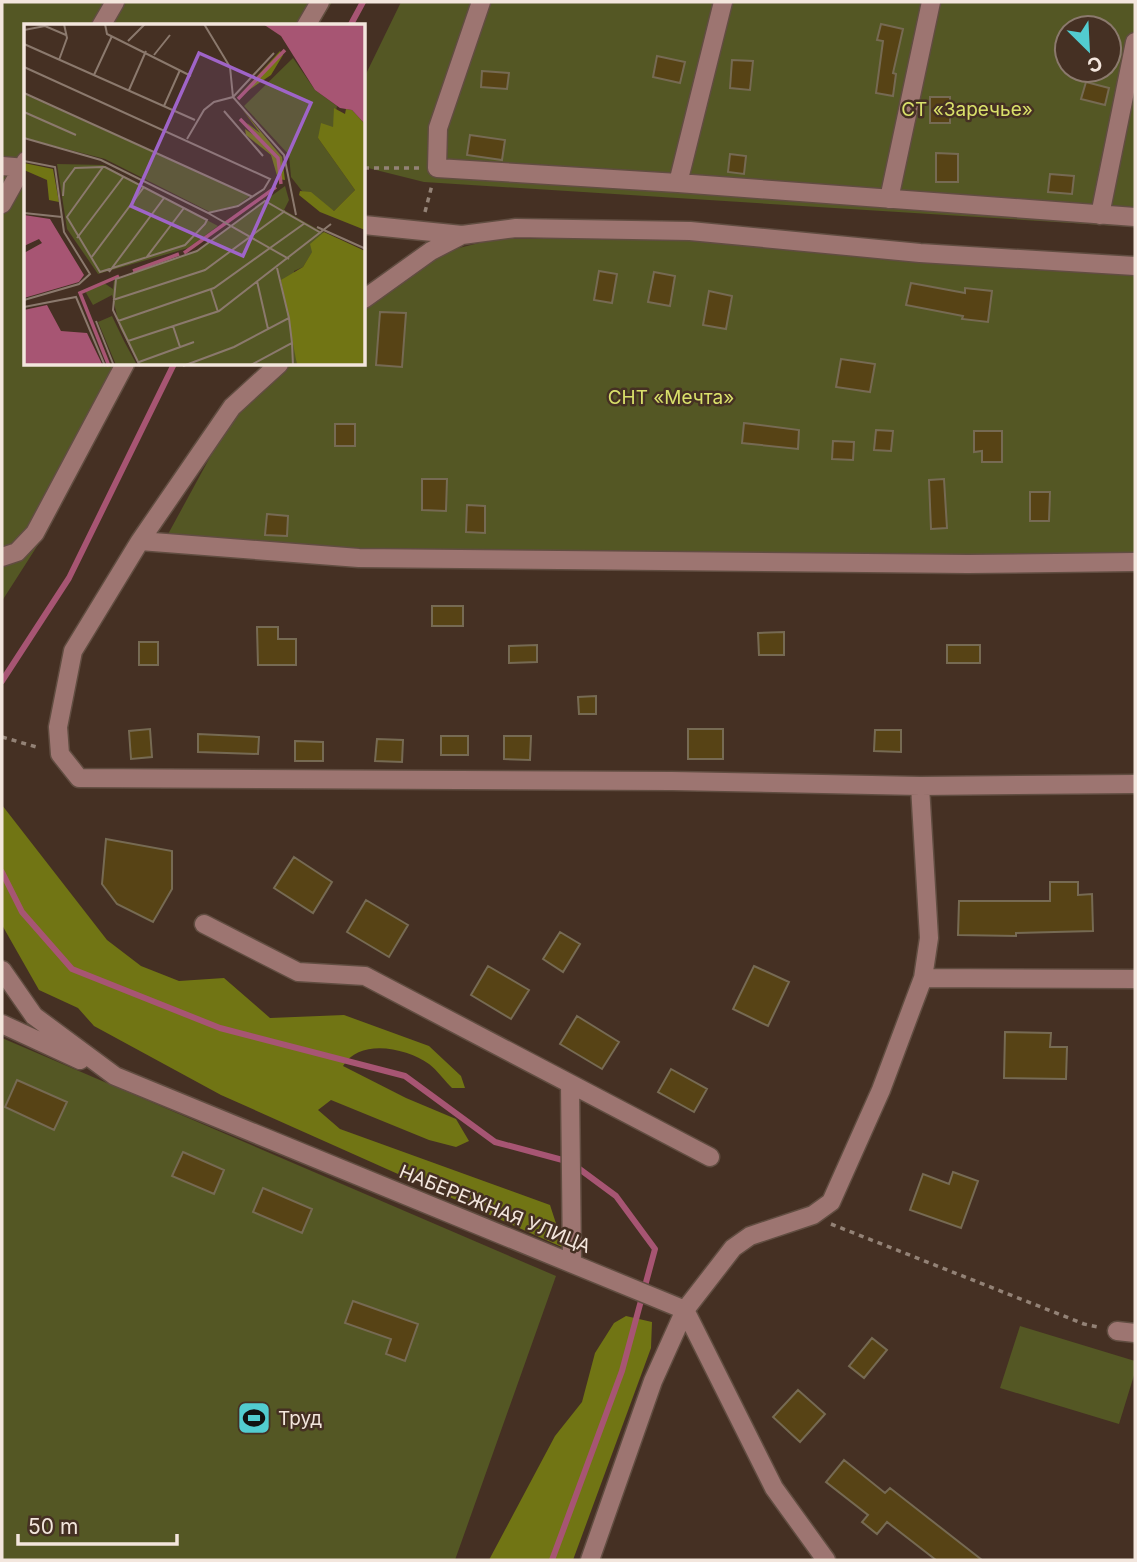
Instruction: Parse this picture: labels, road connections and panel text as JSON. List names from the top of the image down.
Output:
{
  "streets": {
    "street": ["НАБЕРЕЖНАЯ УЛИЦА"]
  },
  "parks": ["СТ «Заречье»", "СНТ «Мечта»"],
  "places": {
    "sports": ["Труд"]
  },
  "scale_bar": "50 m",
  "north": "bottom right"
}
